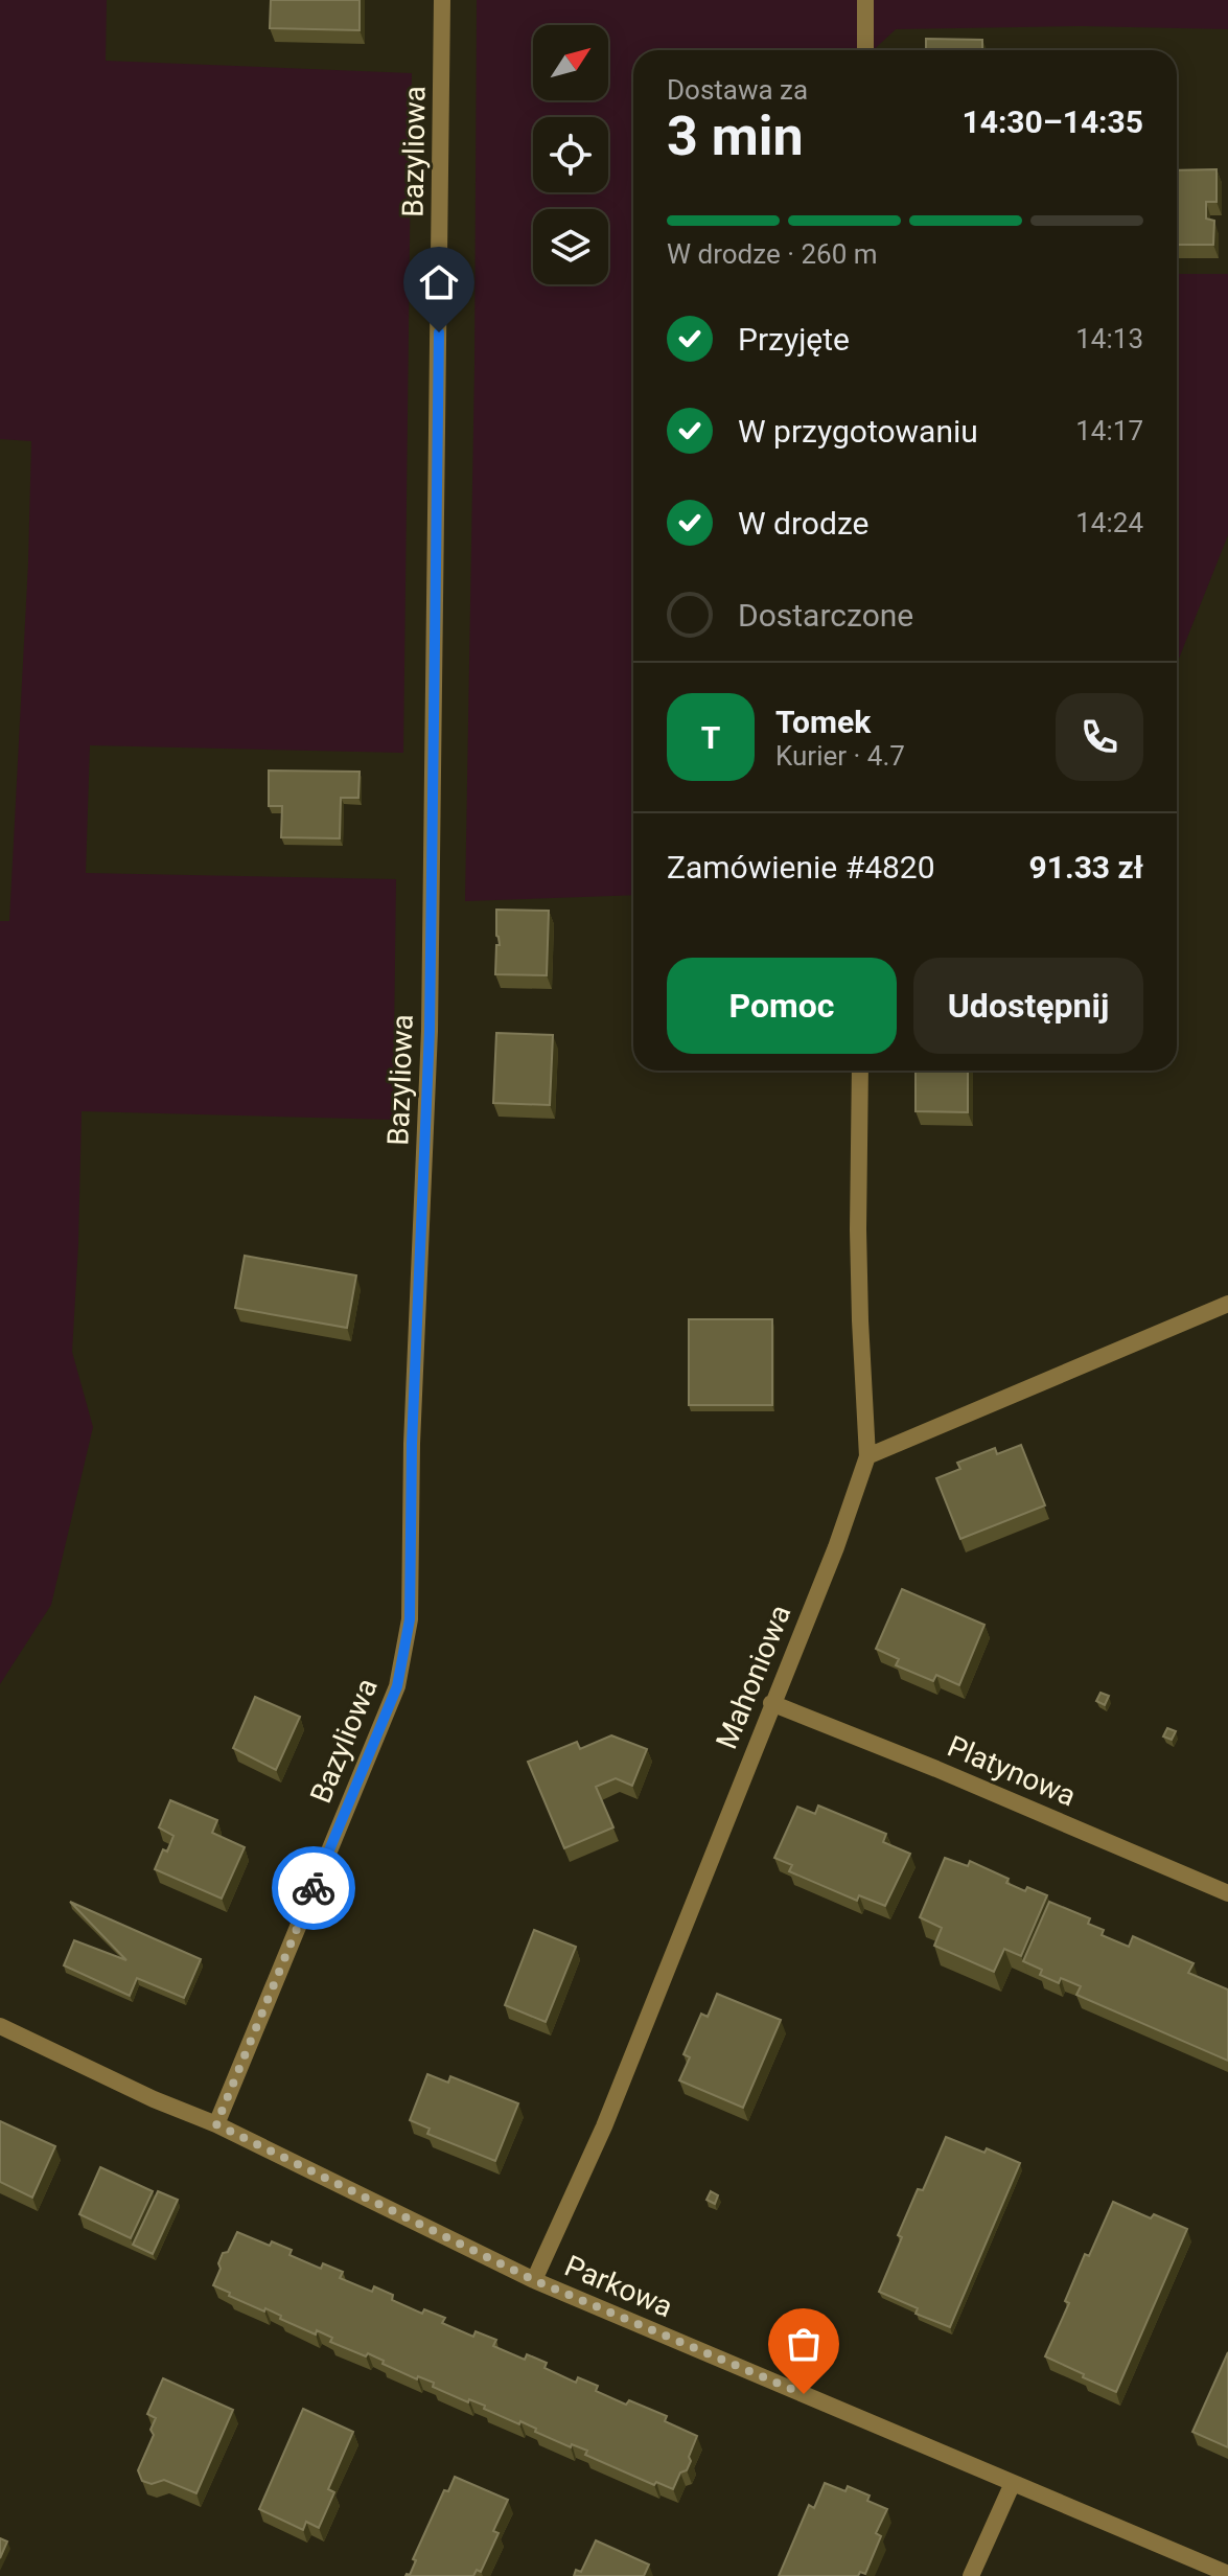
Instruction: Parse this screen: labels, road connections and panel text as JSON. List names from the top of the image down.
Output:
{
  "streets": {
    "street": [
      "Bazyliowa",
      "Mahoniowa",
      "Platynowa",
      "Parkowa"
    ]
  },
  "crossings": [
    ["Bazyliowa", "Parkowa"],
    ["Mahoniowa", "Platynowa"],
    ["Mahoniowa", "Parkowa"]
  ],
  "north": "top right",
  "page": {
    "heading": ["3 min", "Dostawa za", "14:30–14:35"],
    "panel": [
      "Tomek",
      "Kurier · 4.7",
      "Zamówienie #4820",
      "91.33 zł"
    ],
    "bar": "W drodze · 260 m",
    "list": [
      ["Przyjęte", "14:13"],
      ["W przygotowaniu", "14:17"],
      ["W drodze", "14:24"],
      "Dostarczone"
    ],
    "round": "T",
    "buttons": ["Pomoc", "Udostępnij"]
  }
}
